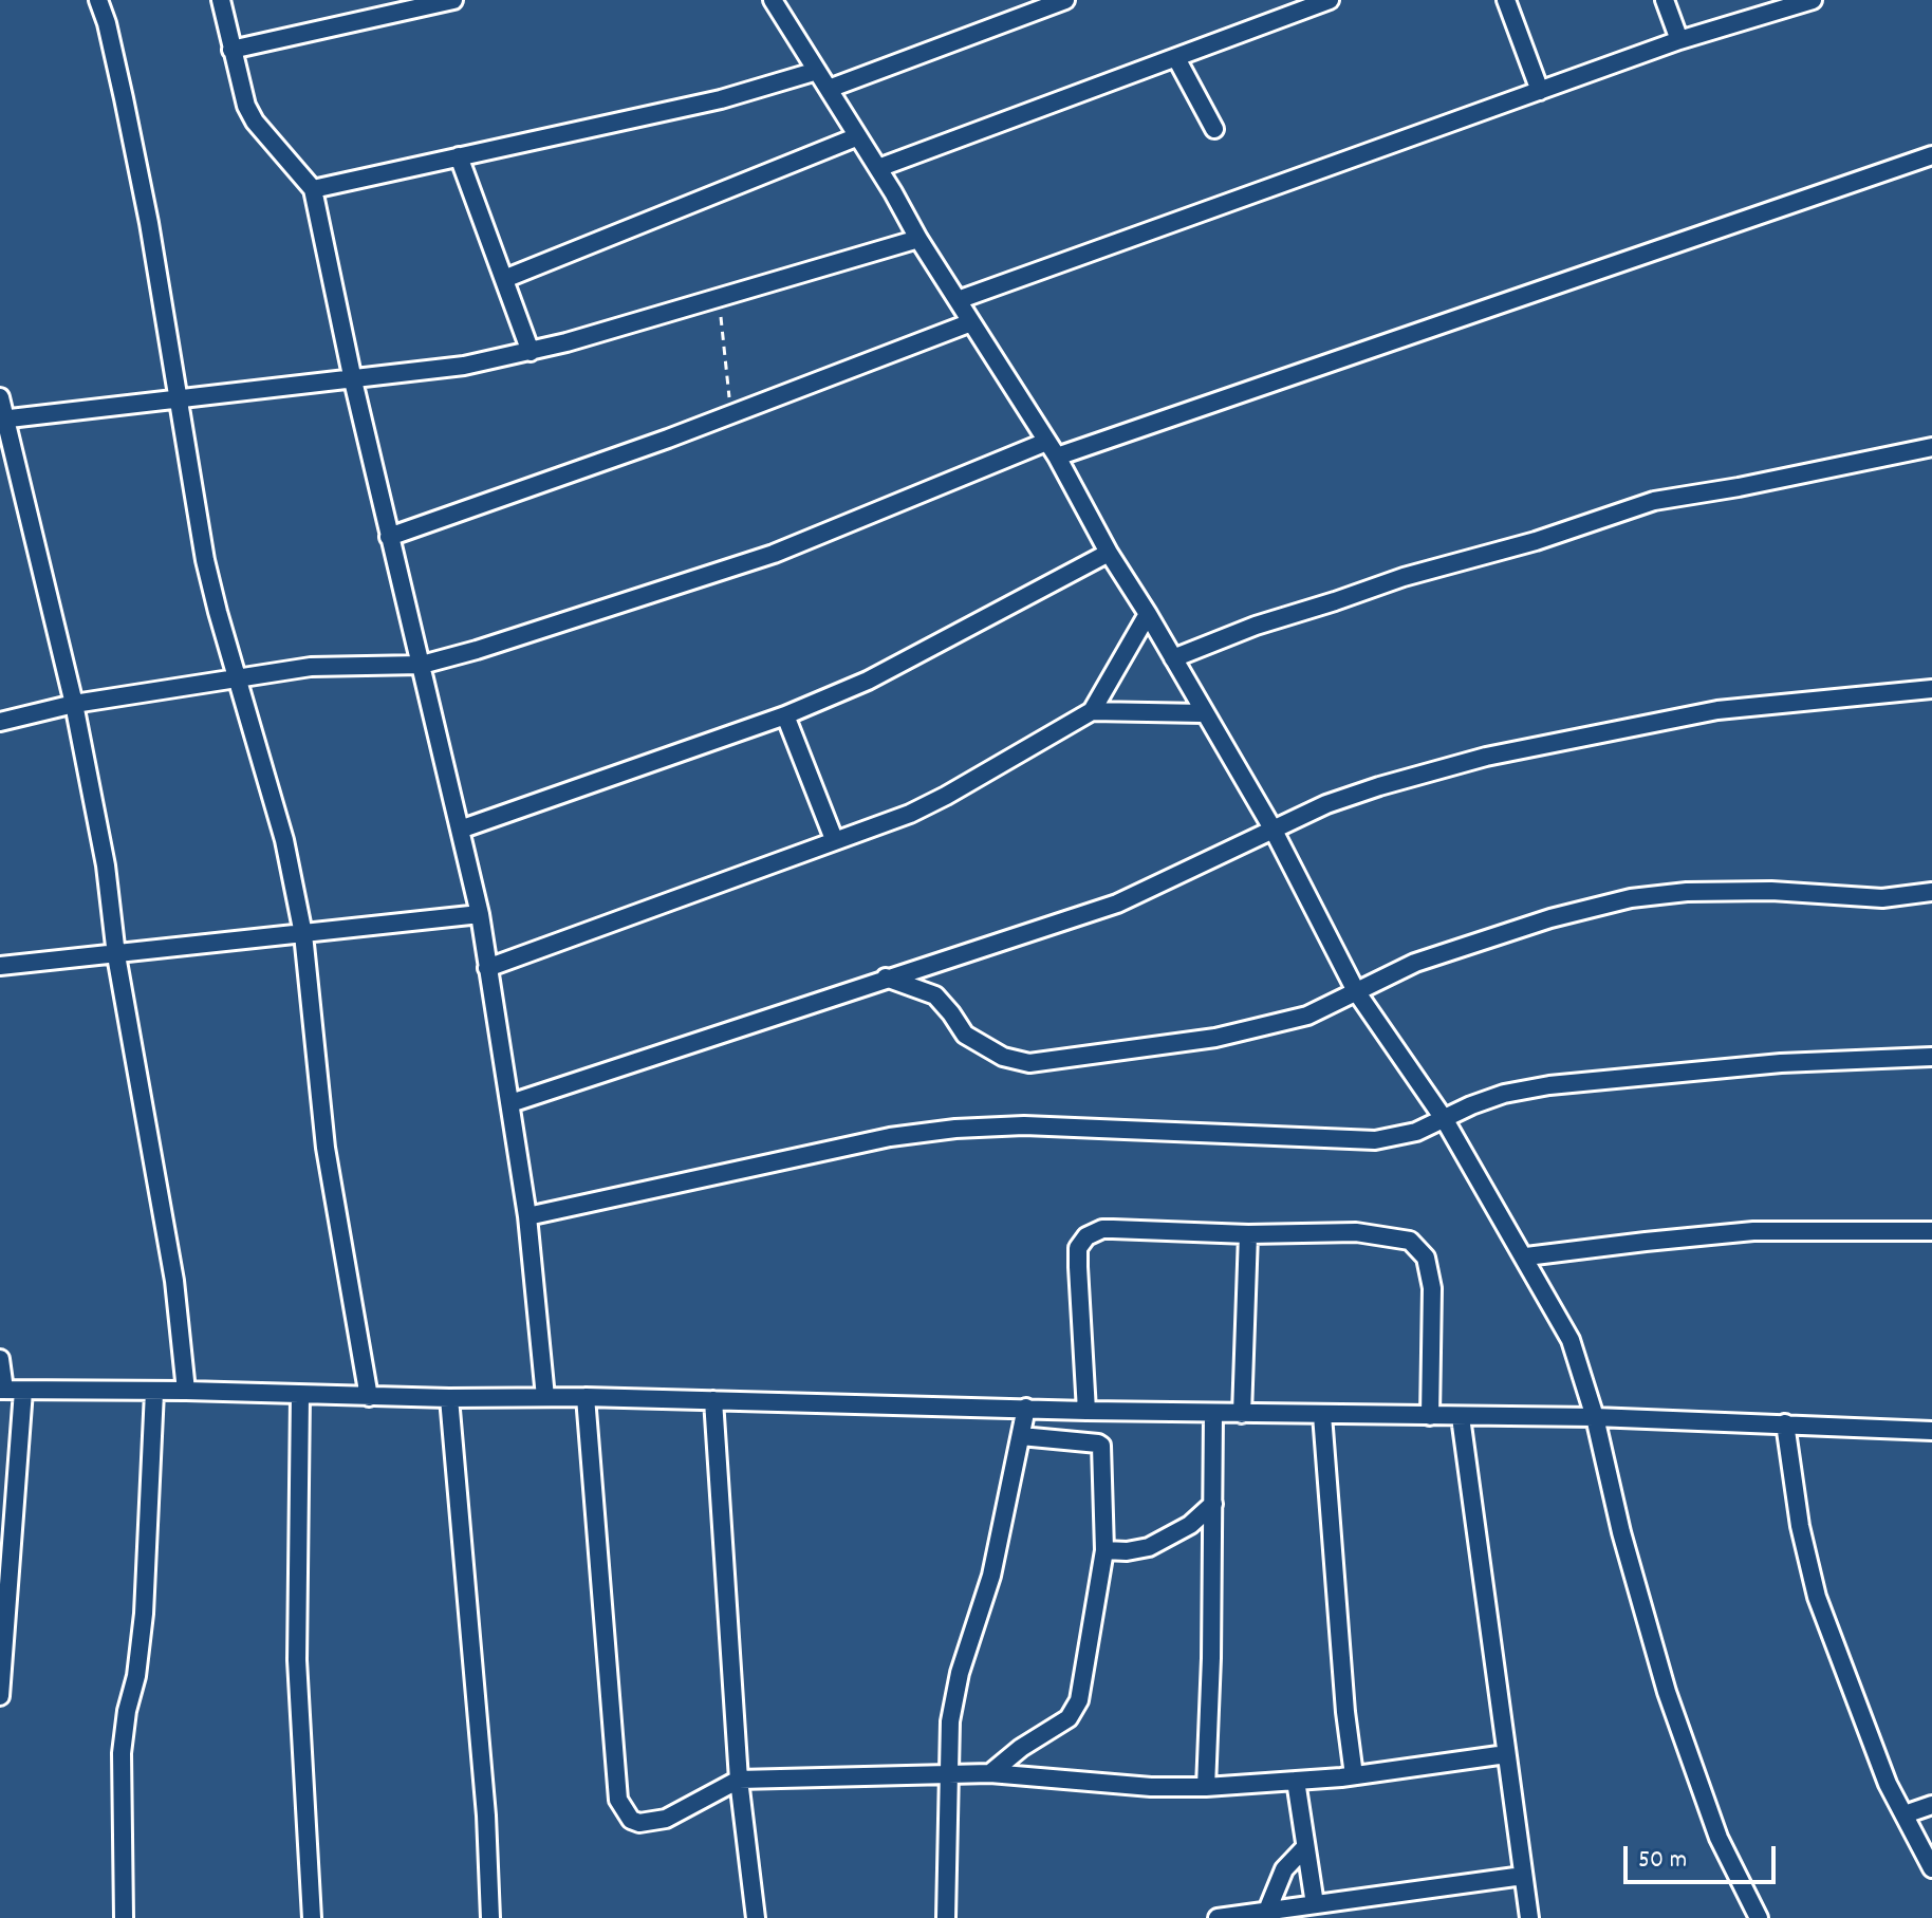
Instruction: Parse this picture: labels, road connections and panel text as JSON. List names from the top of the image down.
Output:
{
  "scale_bar": "50 m"
}
